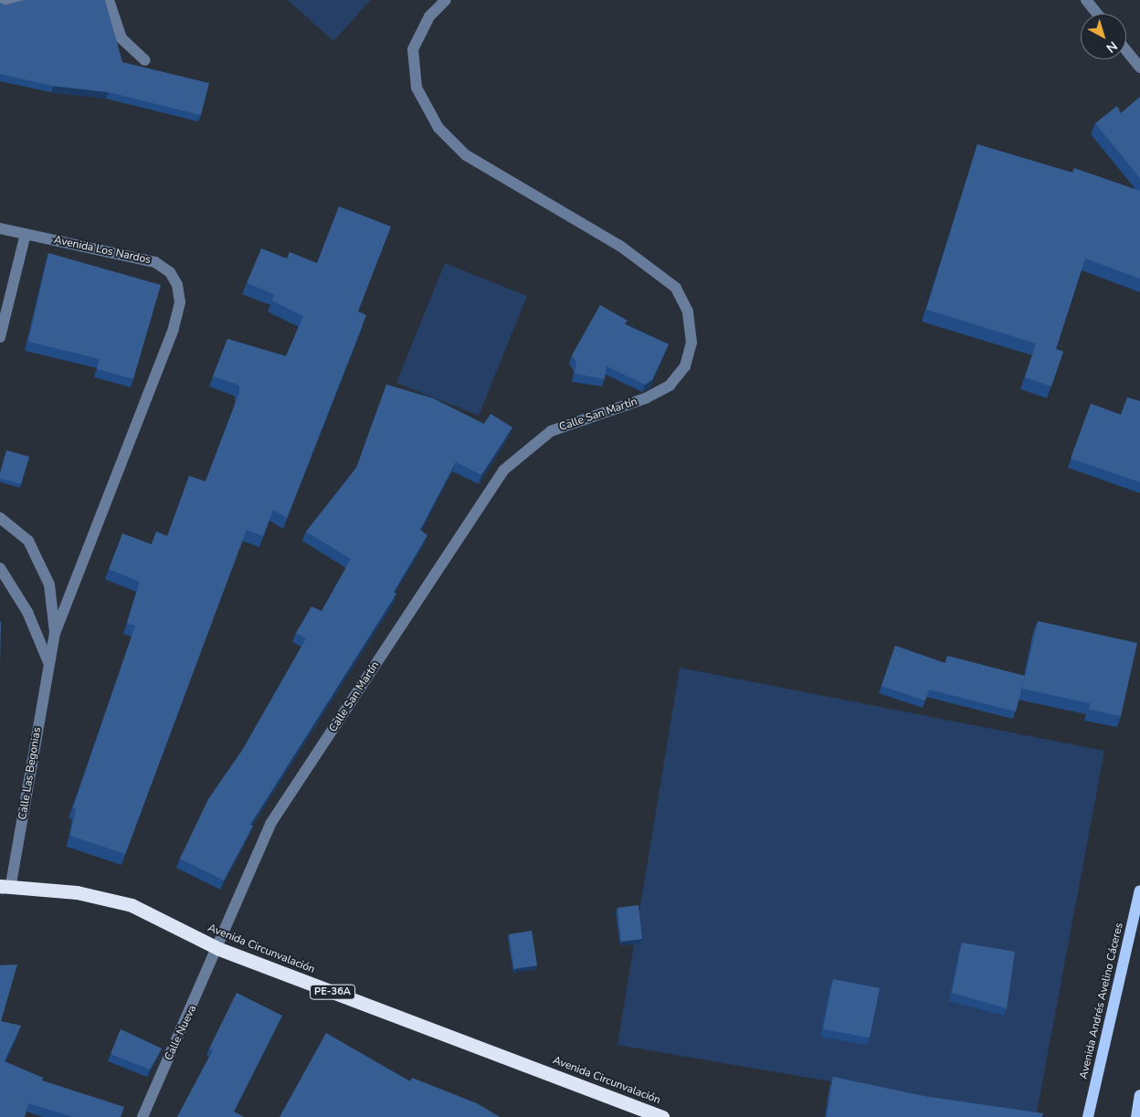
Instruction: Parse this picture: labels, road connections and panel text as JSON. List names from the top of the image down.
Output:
{
  "streets": {
    "highway": ["Avenida Circunvalación", "PE-36A"],
    "main road": ["Avenida Andrés Avelino Cáceres"],
    "street": [
      "Avenida Los Nardos",
      "Calle San Martín",
      "Calle Las Begonias",
      "Calle Nueva"
    ]
  },
  "crossings": [
    ["Avenida Los Nardos", "Calle Las Begonias"],
    ["Calle San Martín", "Avenida Circunvalación"],
    ["Calle San Martín", "Calle Nueva"],
    ["Calle Las Begonias", "Avenida Circunvalación"],
    ["Avenida Circunvalación", "Calle Nueva"]
  ],
  "north": "bottom right"
}
